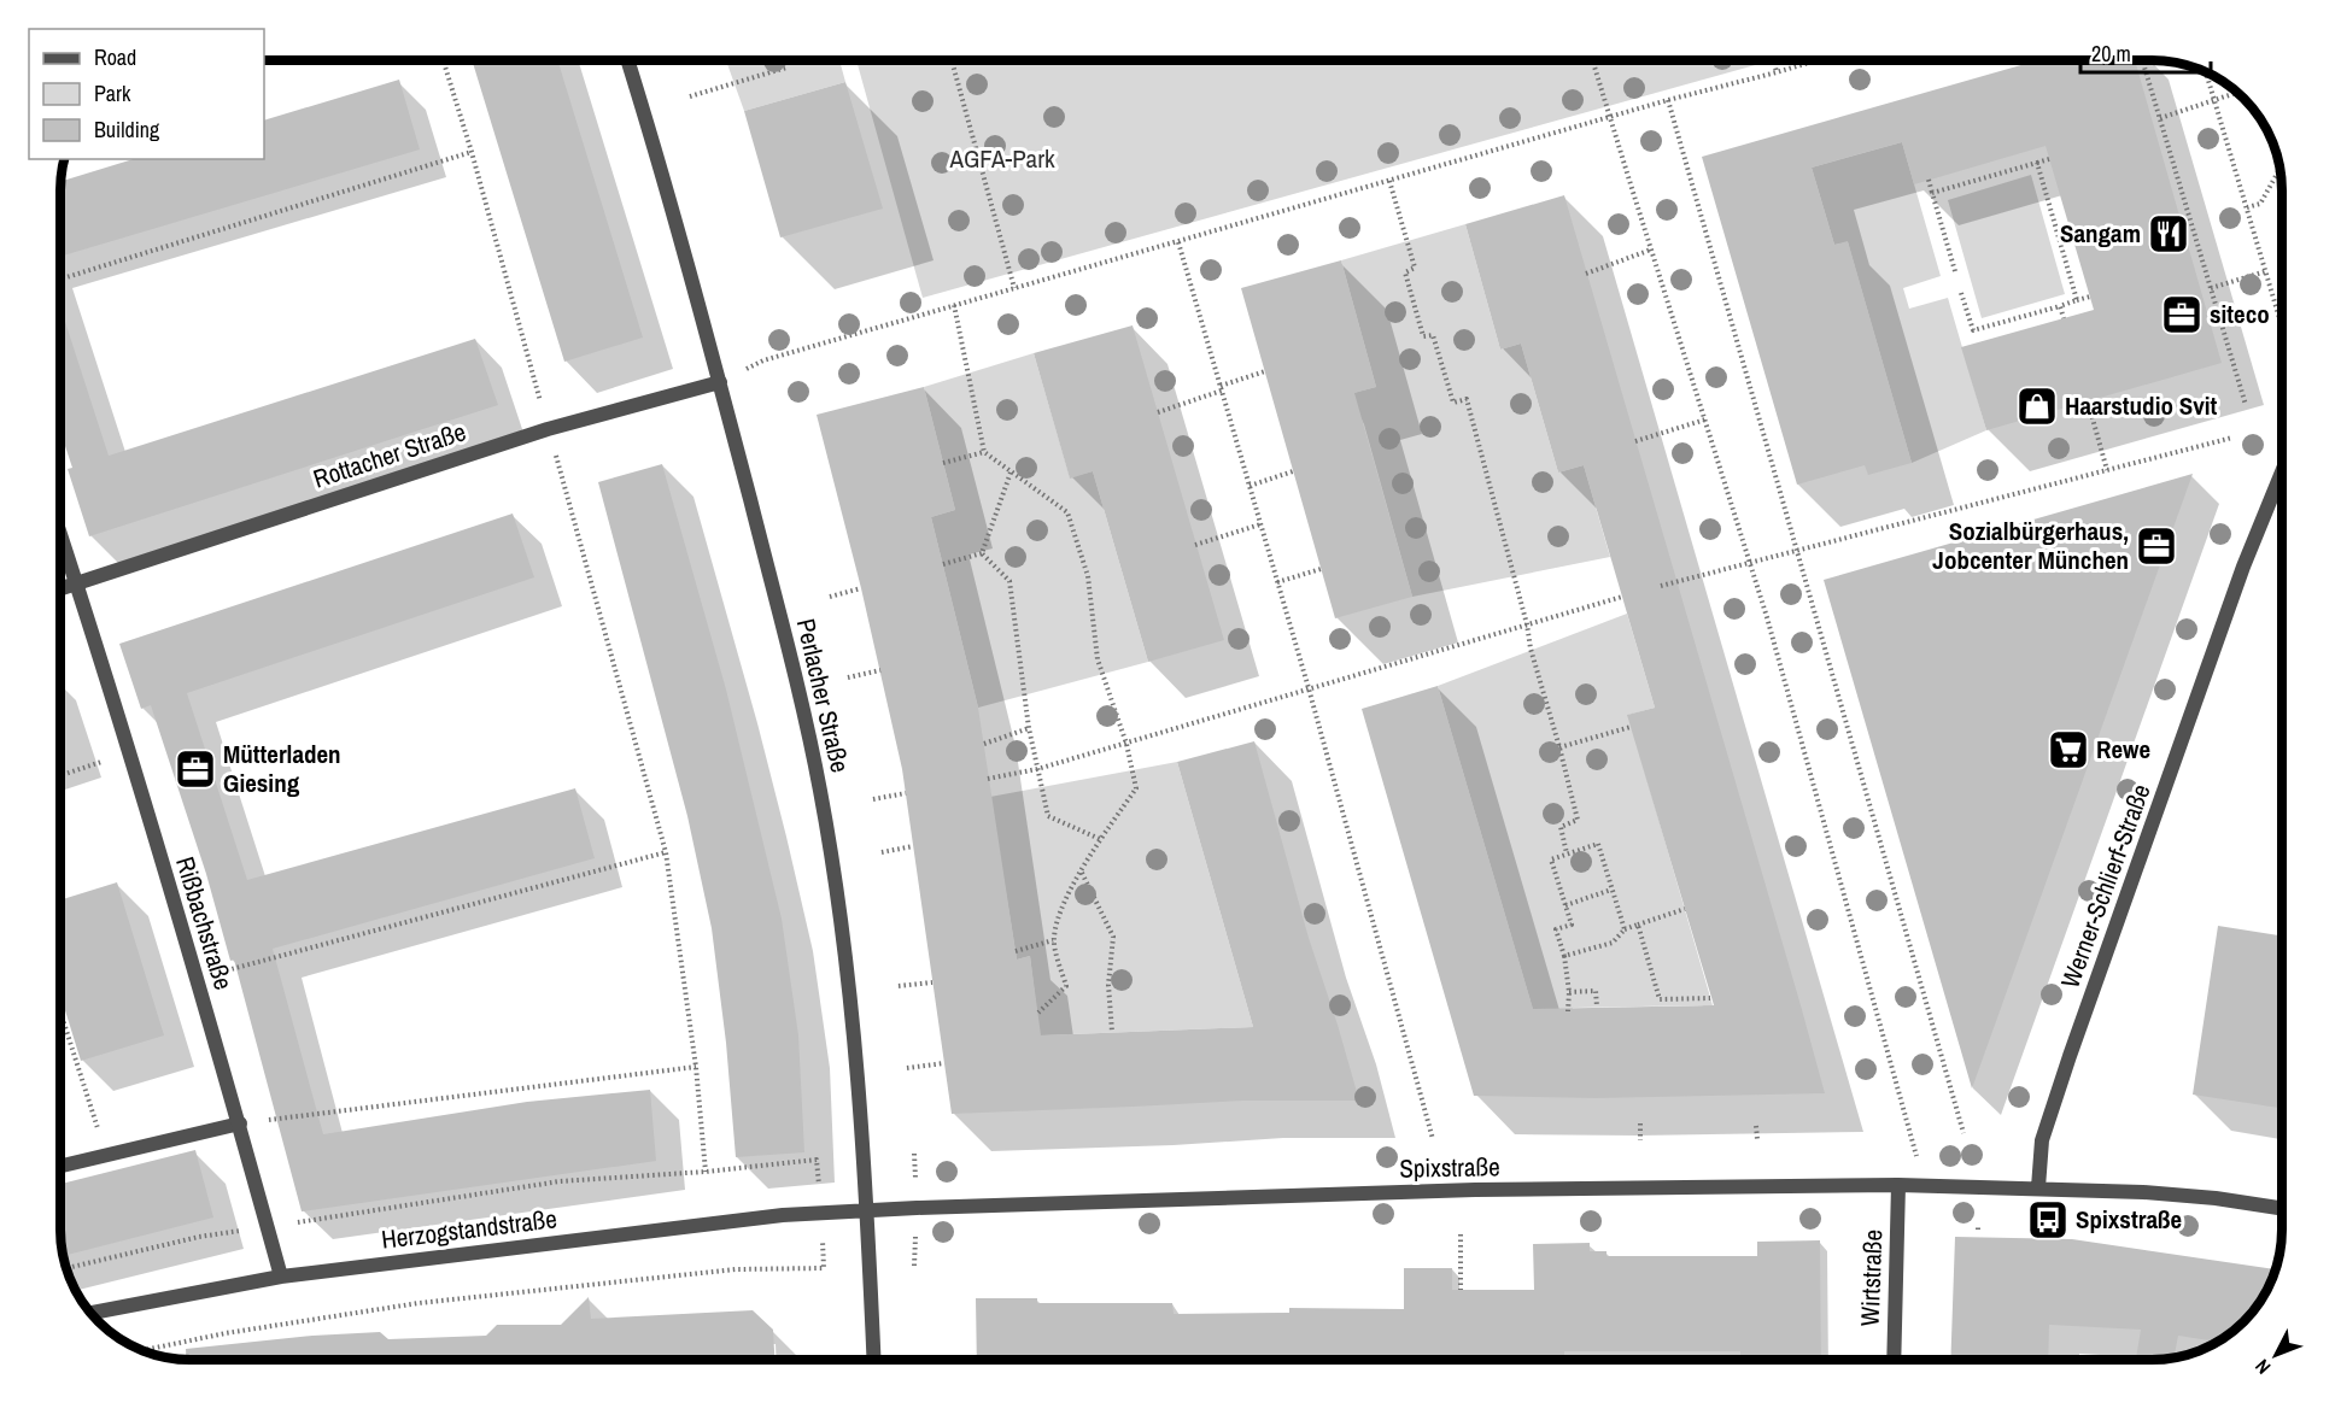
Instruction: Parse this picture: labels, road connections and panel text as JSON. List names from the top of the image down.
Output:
{
  "streets": {
    "street": [
      "Rottacher Straße",
      "Perlacher Straße",
      "Werner-Schlierf-Straße",
      "Rißbachstraße",
      "Spixstraße",
      "Herzogstandstraße",
      "Wirtstraße"
    ]
  },
  "crossings": [
    ["Rottacher Straße", "Perlacher Straße"],
    ["Rottacher Straße", "Rißbachstraße"],
    ["Perlacher Straße", "Spixstraße"],
    ["Perlacher Straße", "Herzogstandstraße"],
    ["Werner-Schlierf-Straße", "Spixstraße"],
    ["Rißbachstraße", "Herzogstandstraße"],
    ["Spixstraße", "Herzogstandstraße"],
    ["Spixstraße", "Wirtstraße"]
  ],
  "parks": ["AGFA-Park"],
  "places": {
    "restaurant": ["Sangam"],
    "office": ["siteco", "Sozialbürgerhaus, Jobcenter München", "Mütterladen Giesing"],
    "shop": ["Haarstudio Svit"],
    "supermarket": ["Rewe"],
    "bus stop": ["Spixstraße"]
  },
  "legend": ["Road", "Park", "Building"],
  "scale_bar": "20 m",
  "north": "bottom left"
}
